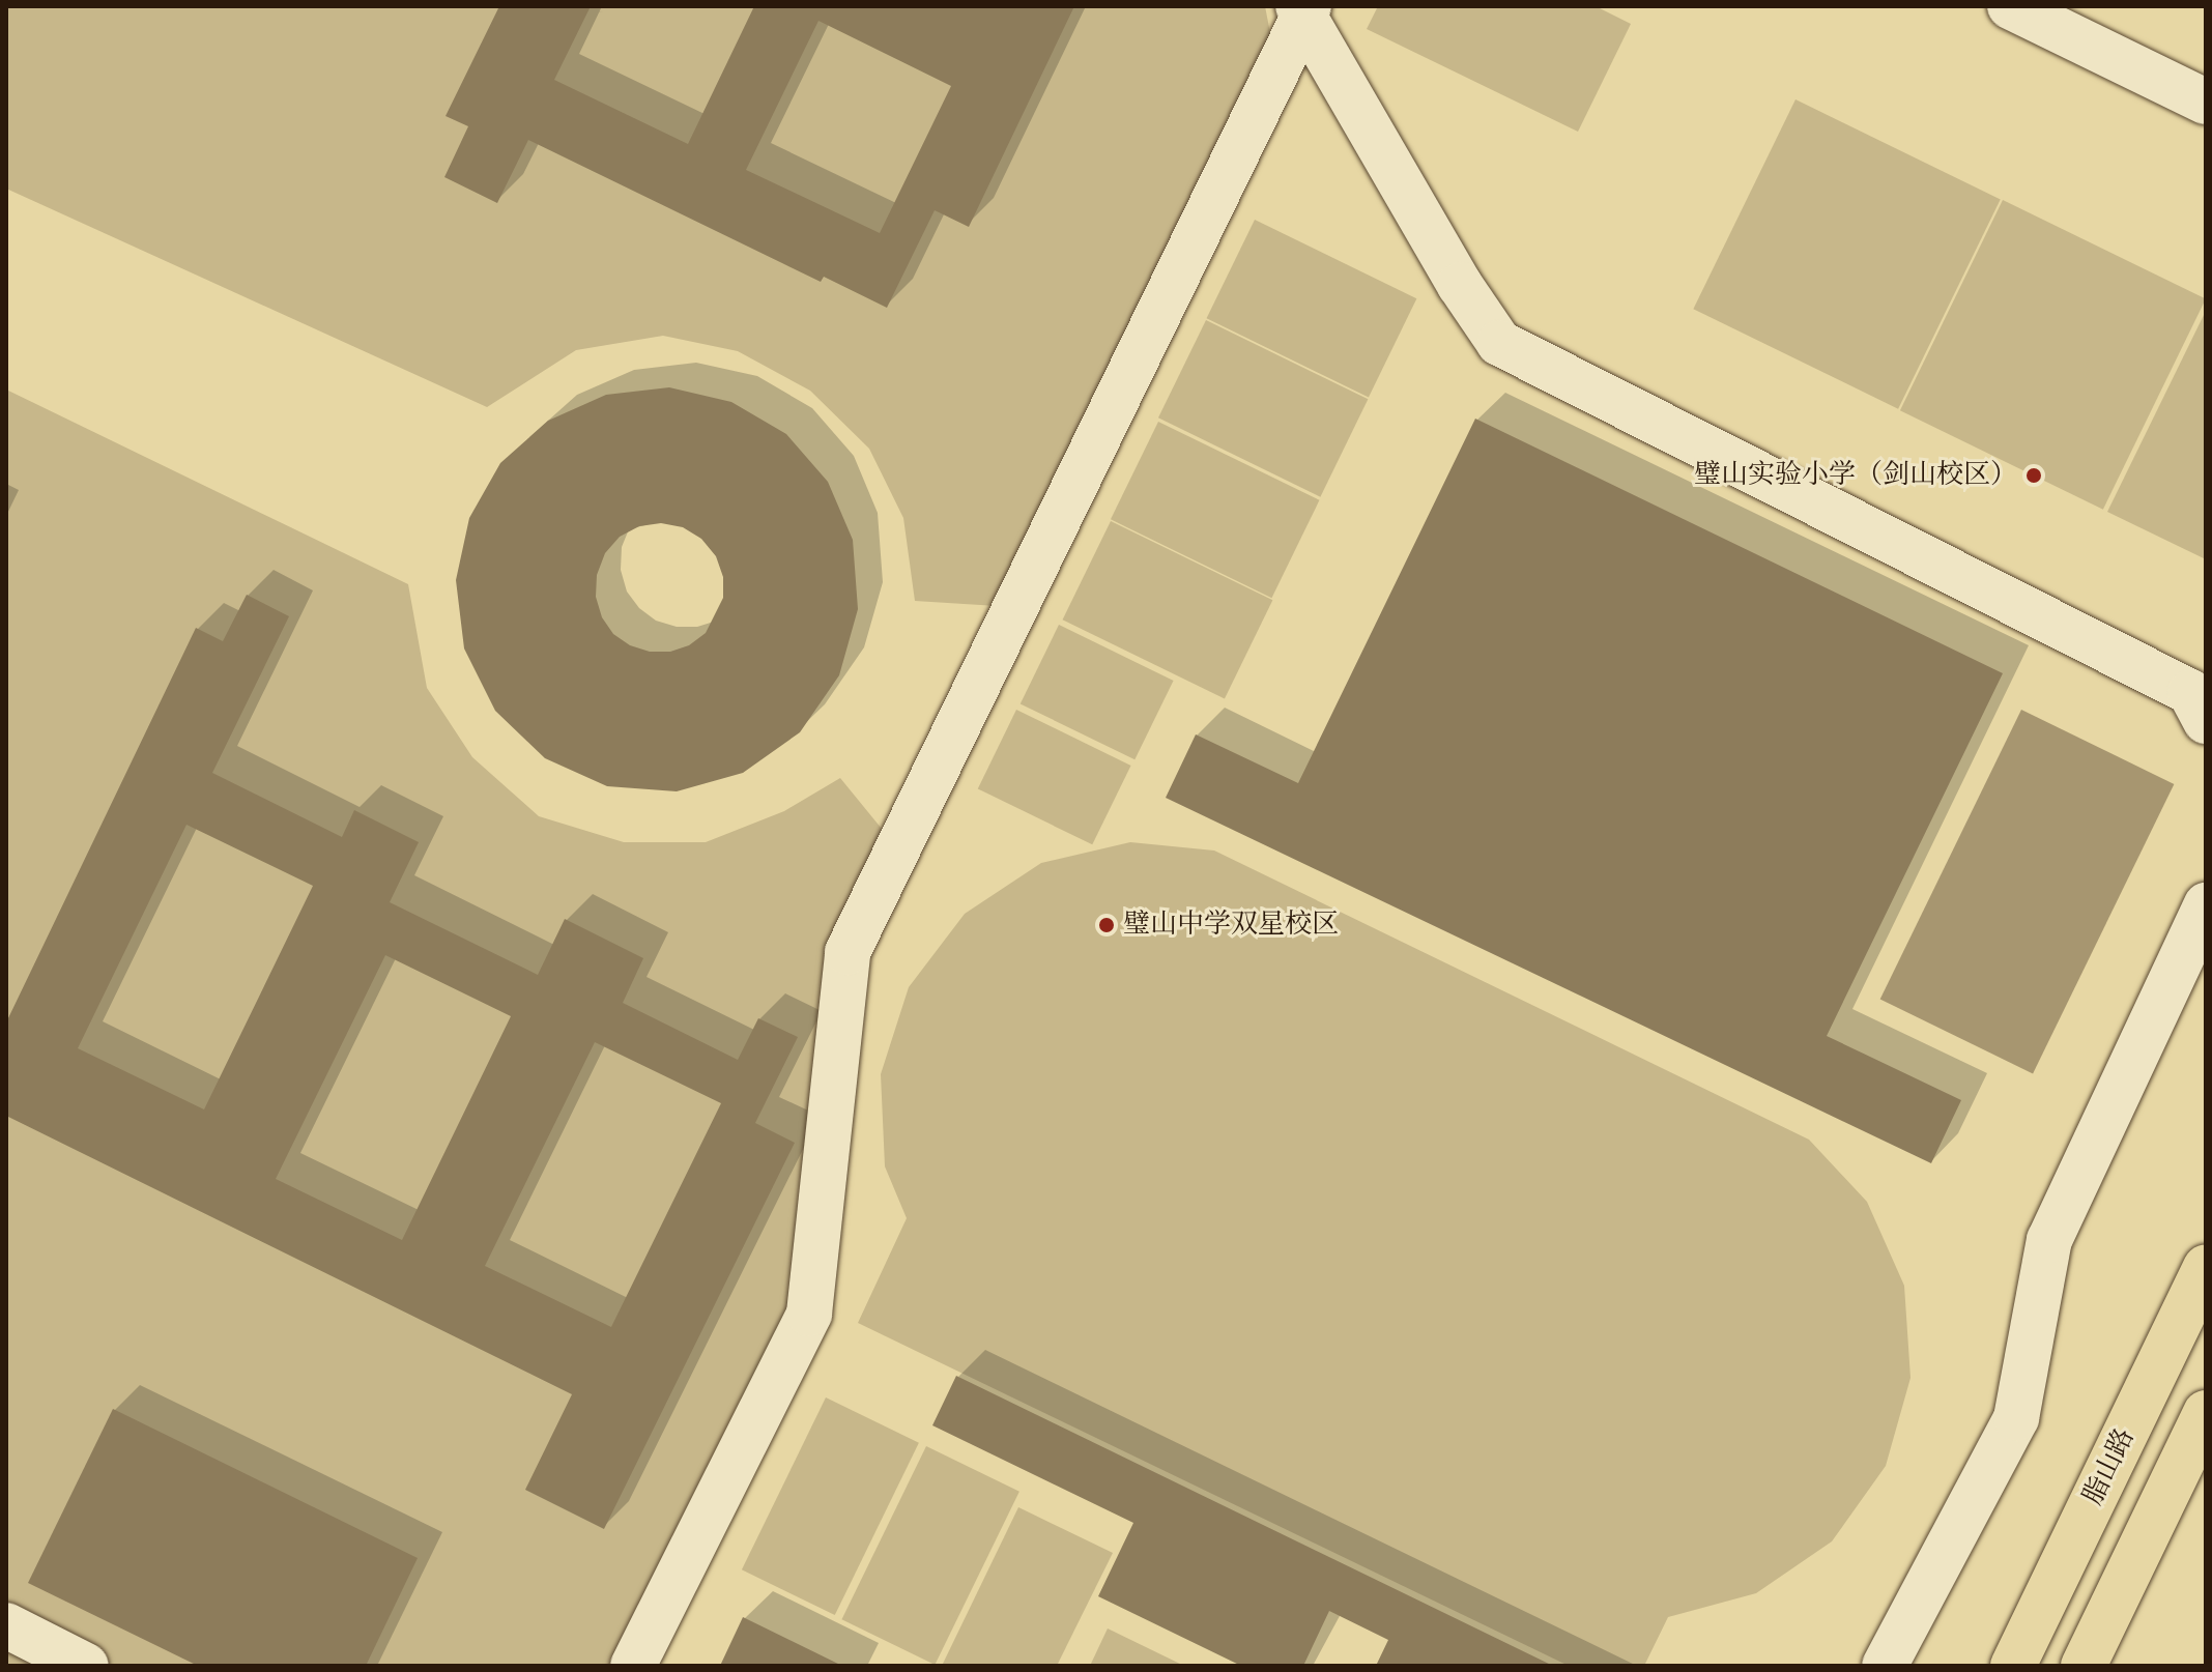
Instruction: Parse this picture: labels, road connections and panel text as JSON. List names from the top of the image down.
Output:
{
  "streets": {
    "main road": ["脂山路"]
  },
  "places": ["璧山实验小学（剑山校区）", "璧山中学双星校区"]
}
